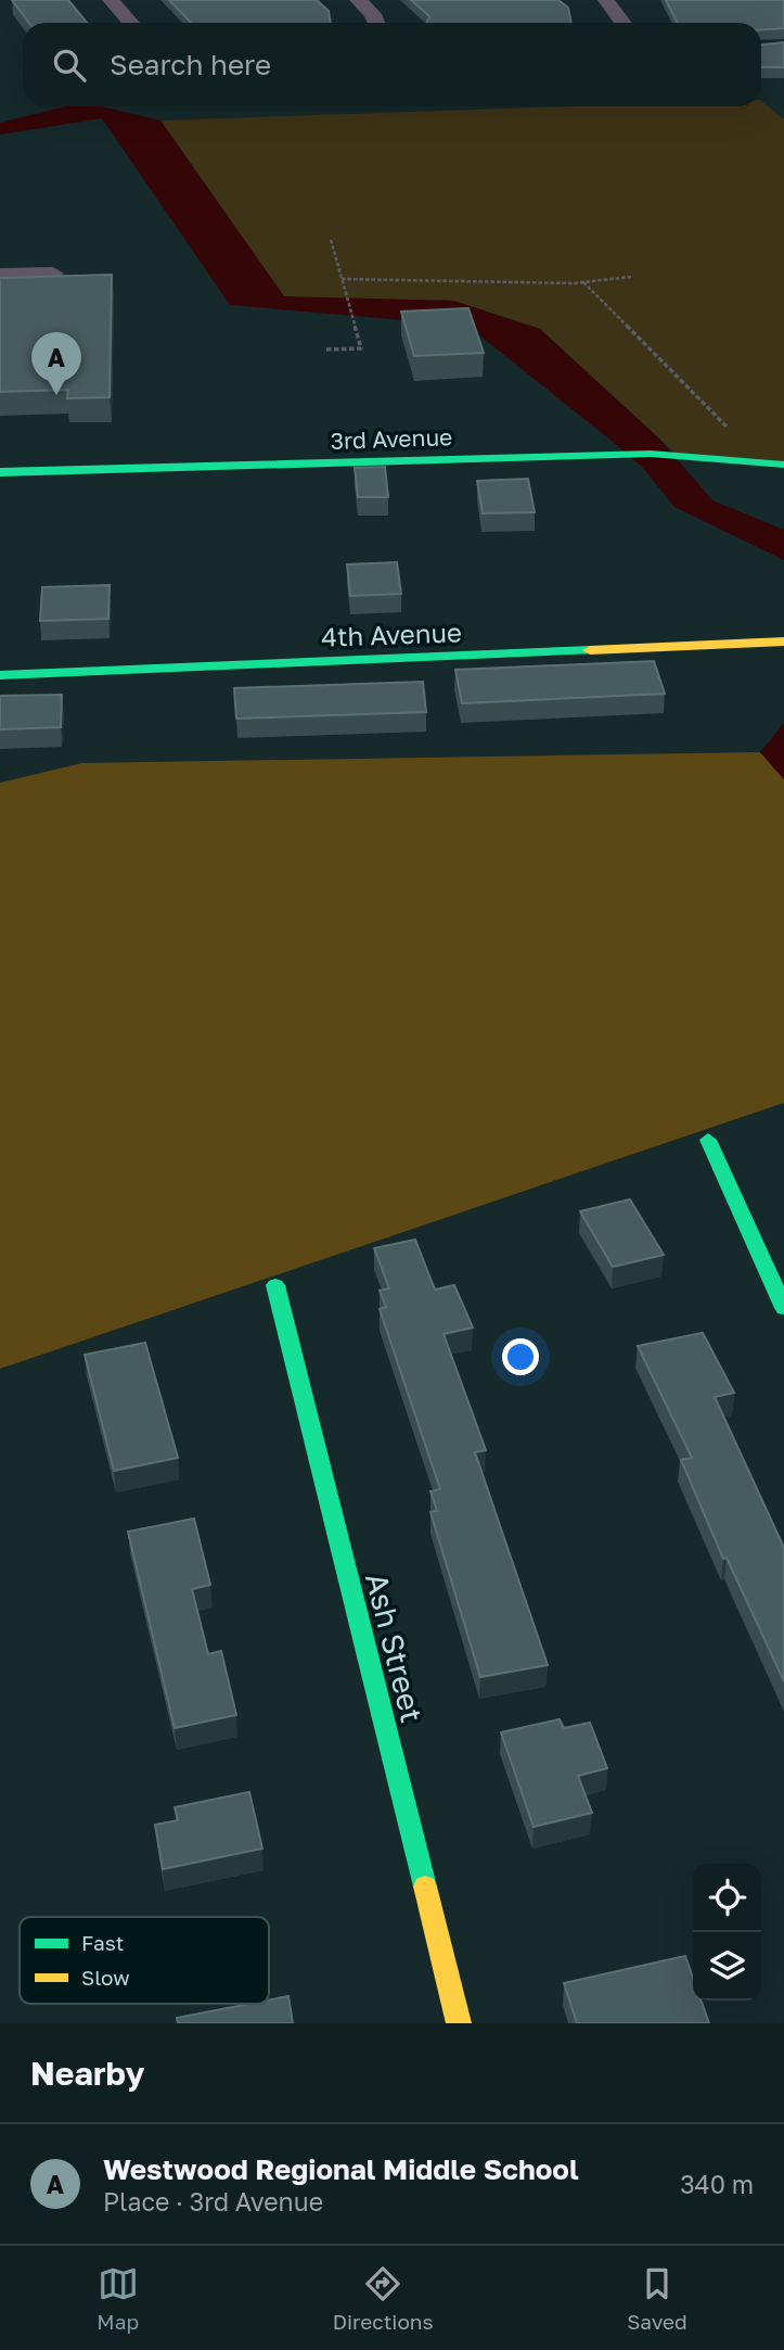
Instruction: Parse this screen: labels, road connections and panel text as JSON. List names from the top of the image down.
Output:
{
  "streets": {
    "street": ["3rd Avenue", "4th Avenue", "Ash Street"]
  },
  "legend": ["Fast", "Slow"],
  "page": {
    "search": "Search here",
    "pins": "A",
    "heading": "Nearby",
    "list": [
      {
        "mark": "A",
        "name": "Westwood Regional Middle School",
        "note": "Place · 3rd Avenue",
        "value": "340 m"
      }
    ],
    "nav": ["Map", "Directions", "Saved"]
  }
}
